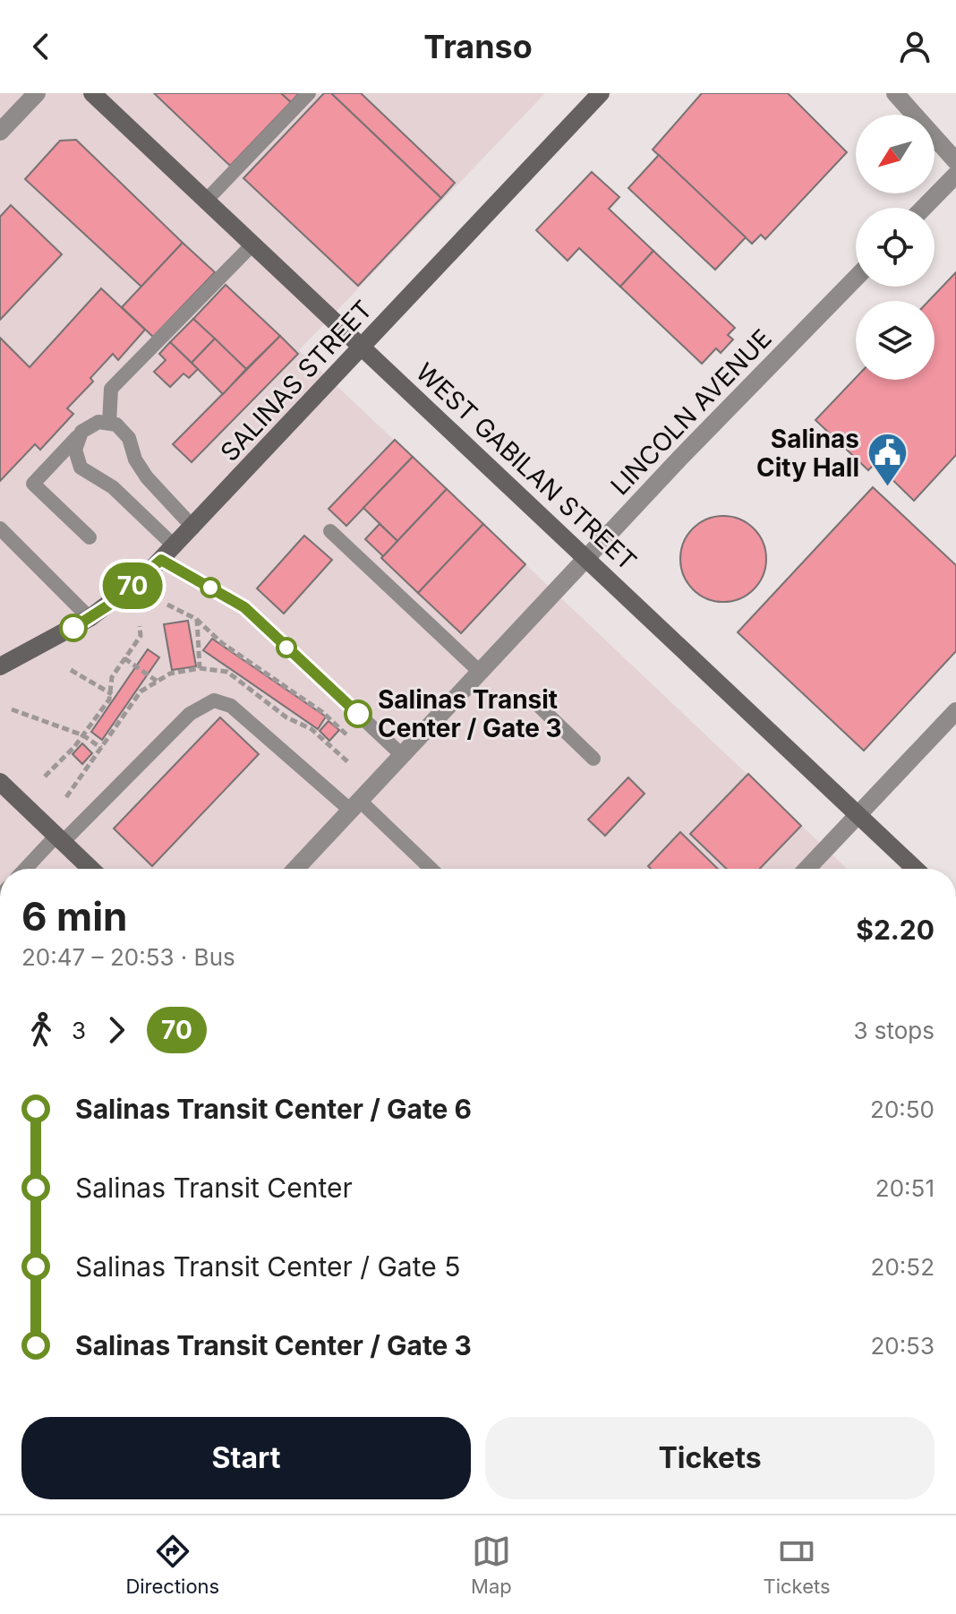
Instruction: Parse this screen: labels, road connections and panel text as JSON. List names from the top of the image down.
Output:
{
  "streets": {
    "street": ["SALINAS STREET", "LINCOLN AVENUE", "WEST GABILAN STREET"]
  },
  "crossings": [
    ["SALINAS STREET", "WEST GABILAN STREET"],
    ["LINCOLN AVENUE", "WEST GABILAN STREET"]
  ],
  "places": {
    "public building": ["Salinas City Hall"],
    "other": ["Salinas Transit Center / Gate 3"]
  },
  "lines": ["bus line 70"],
  "north": "bottom left",
  "page": {
    "header": "Transo",
    "on_map": "70",
    "heading": ["6 min", "20:47 – 20:53 · Bus", "$2.20"],
    "legs": ["3", "70", "3 stops"],
    "list": [
      {
        "name": "Salinas Transit Center / Gate 6",
        "value": "20:50"
      },
      {
        "name": "Salinas Transit Center",
        "value": "20:51"
      },
      {
        "name": "Salinas Transit Center / Gate 5",
        "value": "20:52"
      },
      {
        "name": "Salinas Transit Center / Gate 3",
        "value": "20:53"
      }
    ],
    "buttons": ["Start", "Tickets"],
    "tabs": ["Directions", "Map", "Tickets"]
  }
}
